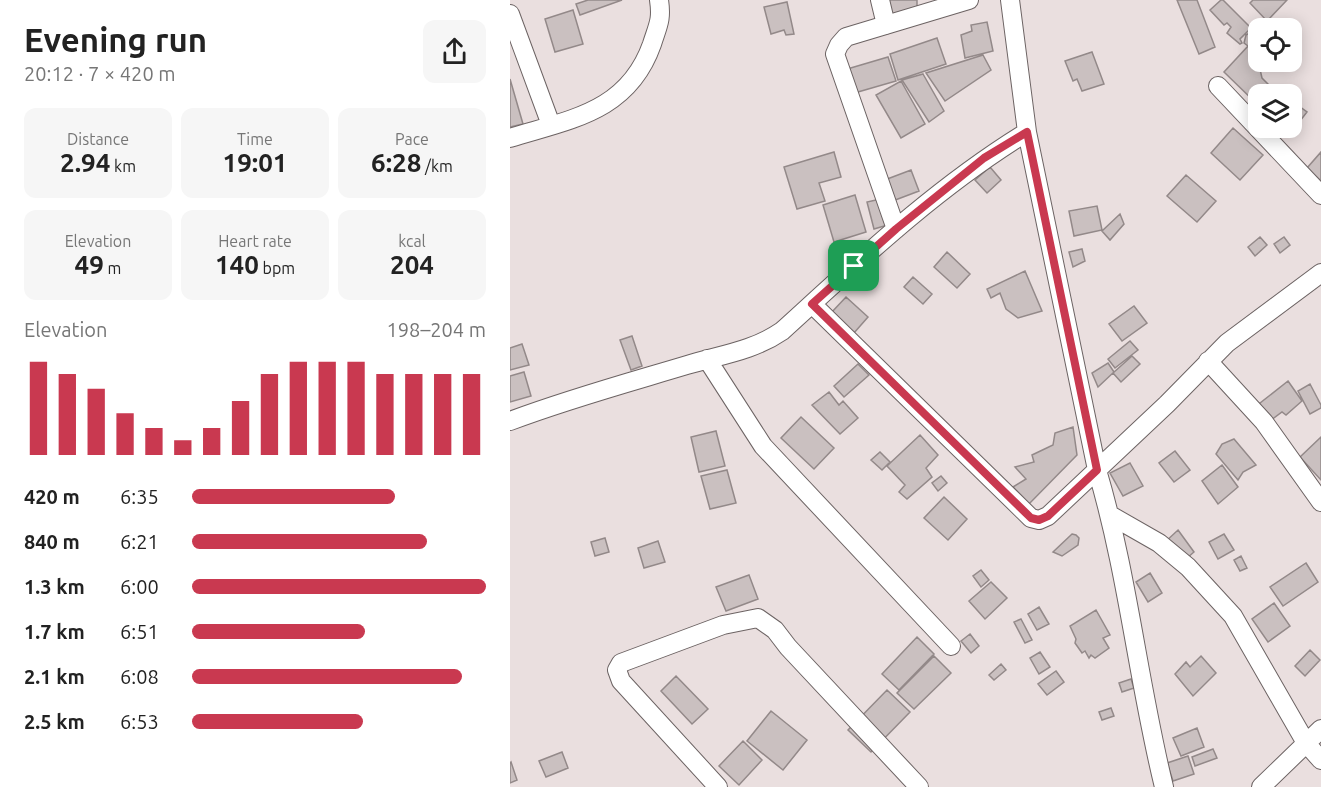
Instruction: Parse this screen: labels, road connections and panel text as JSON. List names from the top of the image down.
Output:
{
  "page": {
    "heading": ["Evening run", "20:12 · 7 × 420 m"],
    "stats": [
      ["Distance", "2.94 km"],
      ["Time", "19:01"],
      ["Pace", "6:28 /km"],
      ["Elevation", "49 m"],
      ["Heart rate", "140 bpm"],
      ["kcal", "204"]
    ],
    "chart": ["Elevation", "198–204 m"],
    "list": [
      {
        "name": "420 m",
        "note": "6:35"
      },
      {
        "name": "840 m",
        "note": "6:21"
      },
      {
        "name": "1.3 km",
        "note": "6:00"
      },
      {
        "name": "1.7 km",
        "note": "6:51"
      },
      {
        "name": "2.1 km",
        "note": "6:08"
      },
      {
        "name": "2.5 km",
        "note": "6:53"
      }
    ]
  }
}
